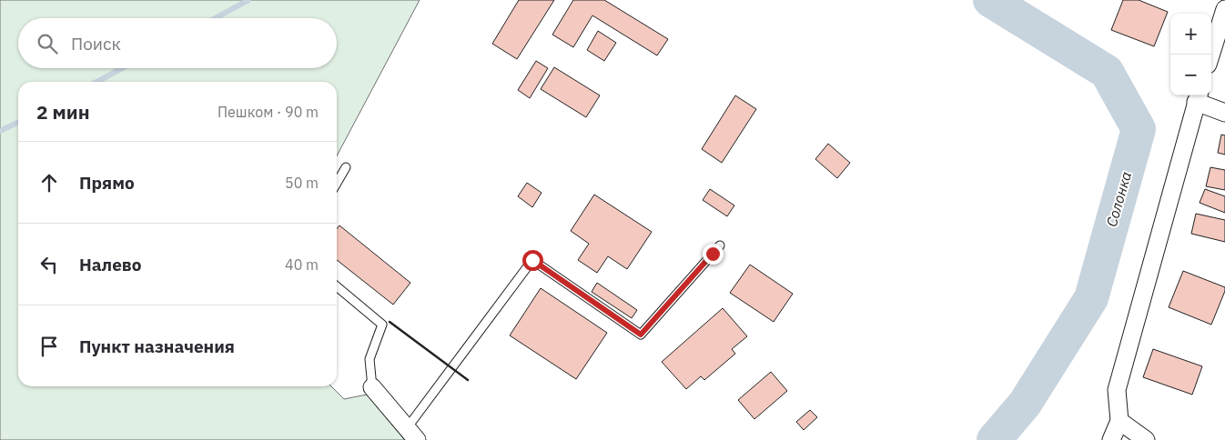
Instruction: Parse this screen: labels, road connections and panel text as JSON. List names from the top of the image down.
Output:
{
  "water": ["Солонка"],
  "page": {
    "map_buttons": ["+", "−"],
    "search": "Поиск",
    "heading": ["2 мин", "Пешком · 90 m"],
    "list": [
      ["Прямо", "50 m"],
      ["Налево", "40 m"],
      "Пункт назначения"
    ]
  }
}
